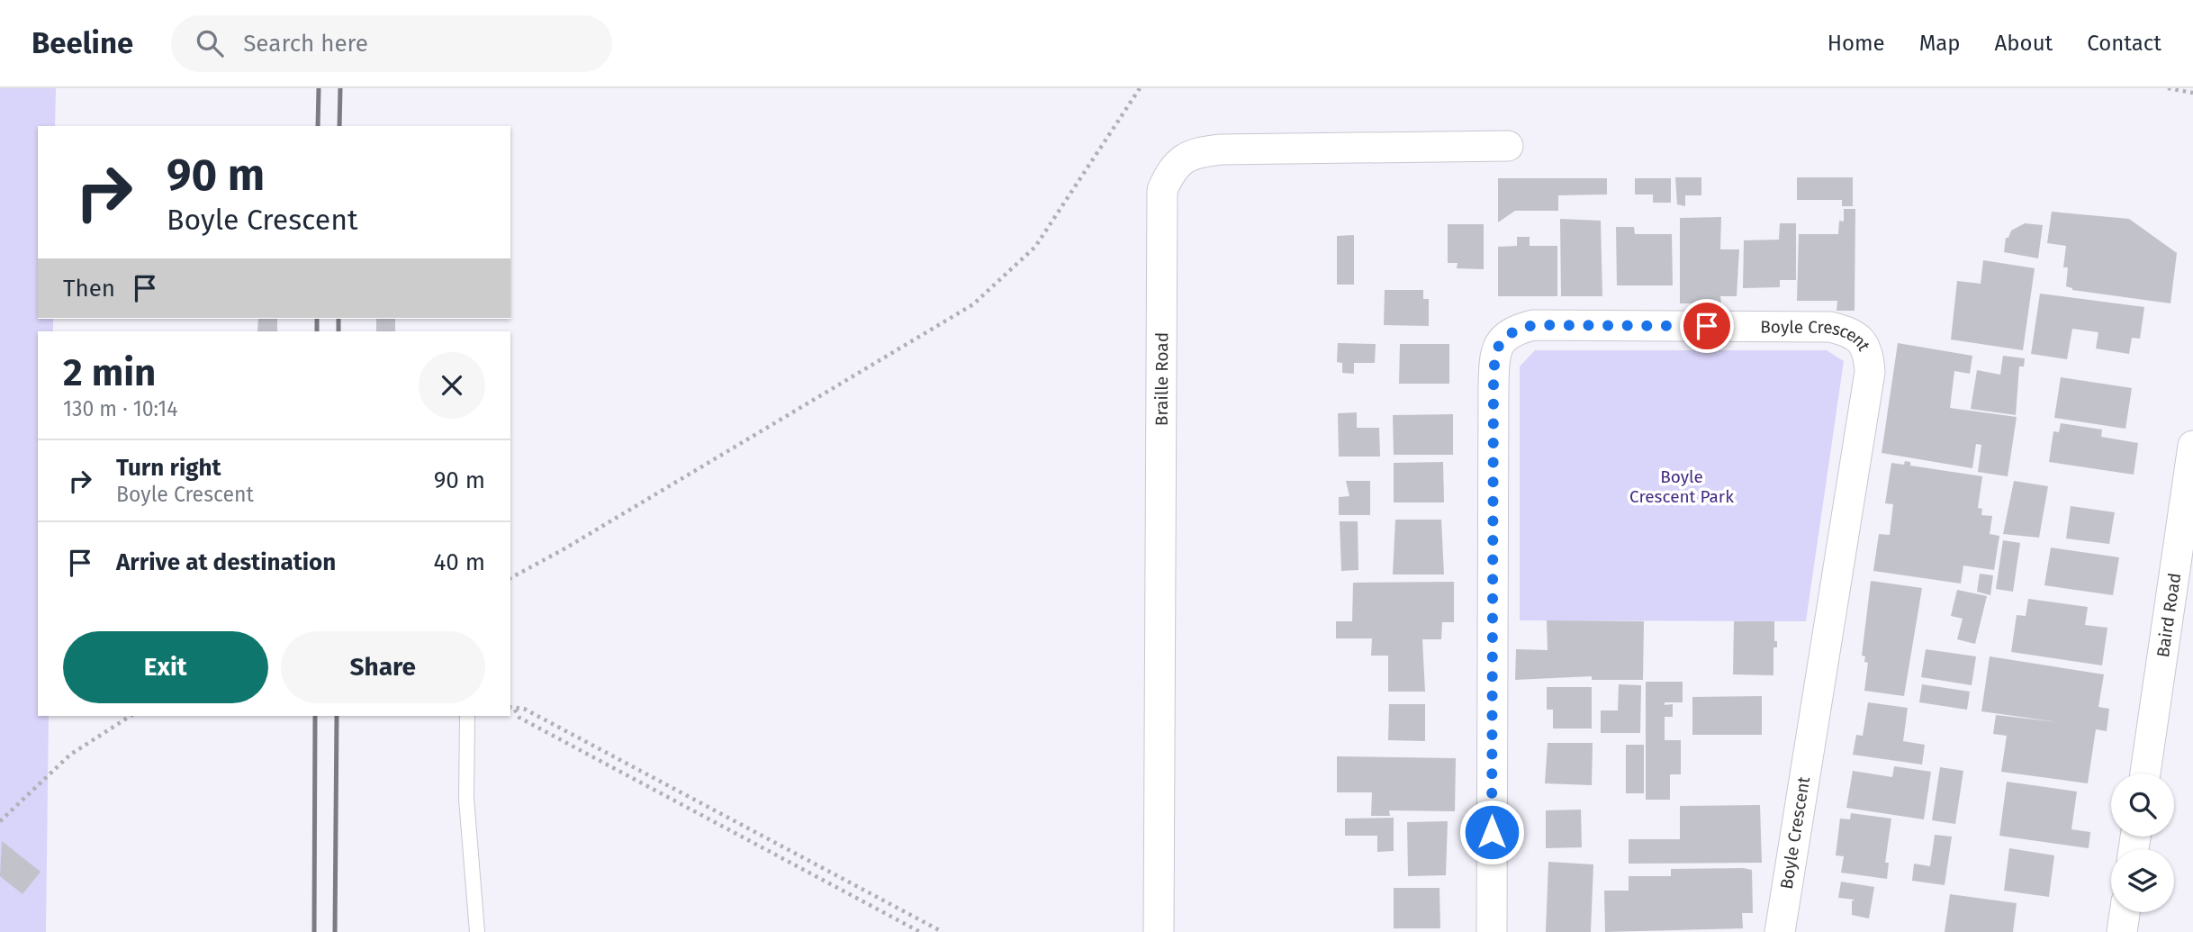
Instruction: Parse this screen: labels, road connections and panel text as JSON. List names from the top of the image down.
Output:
{
  "streets": {
    "street": ["Boyle Crescent", "Braille Road", "Baird Road"]
  },
  "parks": ["Boyle Crescent Park"],
  "page": {
    "header": "Beeline",
    "search": "Search here",
    "nav": [
      "Home",
      "Map",
      "About",
      "Contact"
    ],
    "turn": ["90 m", "Boyle Crescent"],
    "then": "Then",
    "heading": ["2 min", "130 m · 10:14"],
    "list": [
      {
        "name": "Turn right",
        "note": "Boyle Crescent",
        "value": "90 m"
      },
      {
        "name": "Arrive at destination",
        "value": "40 m"
      }
    ],
    "buttons": ["Exit", "Share"]
  }
}
